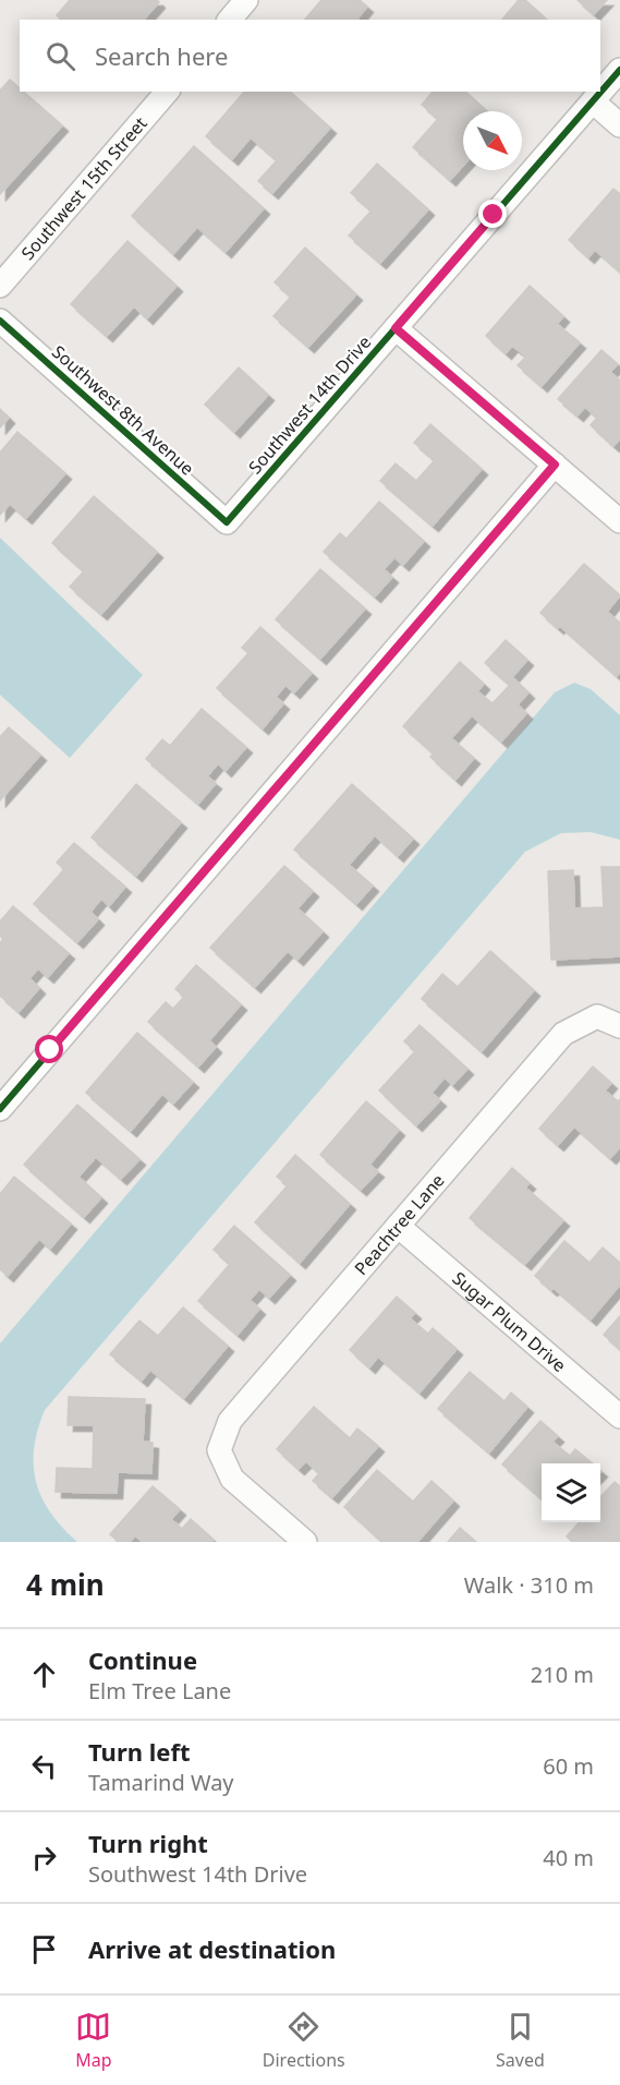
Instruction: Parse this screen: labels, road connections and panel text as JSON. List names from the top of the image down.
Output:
{
  "streets": {
    "street": [
      "Southwest 15th Street",
      "Southwest 14th Drive",
      "Southwest 8th Avenue",
      "Peachtree Lane",
      "Sugar Plum Drive"
    ]
  },
  "crossings": [
    ["Southwest 14th Drive", "Southwest 8th Avenue"],
    ["Peachtree Lane", "Sugar Plum Drive"]
  ],
  "north": "bottom right",
  "page": {
    "search": "Search here",
    "heading": ["4 min", "Walk · 310 m"],
    "list": [
      ["Continue", "Elm Tree Lane", "210 m"],
      ["Turn left", "Tamarind Way", "60 m"],
      ["Turn right", "Southwest 14th Drive", "40 m"],
      "Arrive at destination"
    ],
    "nav": ["Map", "Directions", "Saved"]
  }
}
